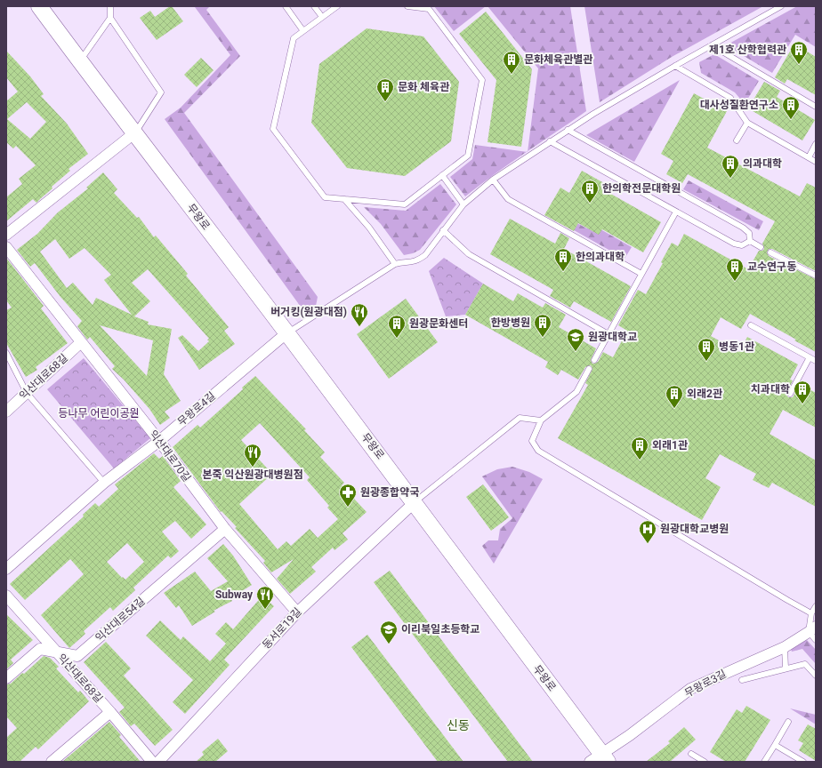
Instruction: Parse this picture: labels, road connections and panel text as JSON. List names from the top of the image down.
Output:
{
  "streets": {
    "street": [
      "무왕로",
      "익산대로68길",
      "무왕로4길",
      "익산대로70길",
      "익산대로54길",
      "동서로19길",
      "무왕로3길"
    ]
  },
  "crossings": [
    ["무왕로", "무왕로4길"],
    ["무왕로", "동서로19길"],
    ["무왕로", "무왕로3길"],
    ["익산대로68길", "익산대로70길"],
    ["익산대로68길", "익산대로54길"],
    ["무왕로4길", "익산대로70길"],
    ["익산대로70길", "익산대로54길"],
    ["익산대로70길", "동서로19길"]
  ],
  "districts": ["신동"],
  "parks": ["등나무 어린이공원"],
  "places": {
    "building": [
      "제1호 산학협력관",
      "문화체육관별관",
      "문화 체육관",
      "대사성질환연구소",
      "의과대학",
      "한의학전문대학원",
      "한의과대학",
      "교수연구동",
      "한방병원",
      "원광문화센터",
      "병동1관",
      "치과대학",
      "외래2관",
      "외래1관"
    ],
    "restaurant": ["버거킹(원광대점)", "본죽 익산원광대병원점", "Subway"],
    "school or university": ["원광대학교", "이리북일초등학교"],
    "pharmacy": ["원광종합약국"],
    "hospital": ["원광대학교병원"]
  }
}
